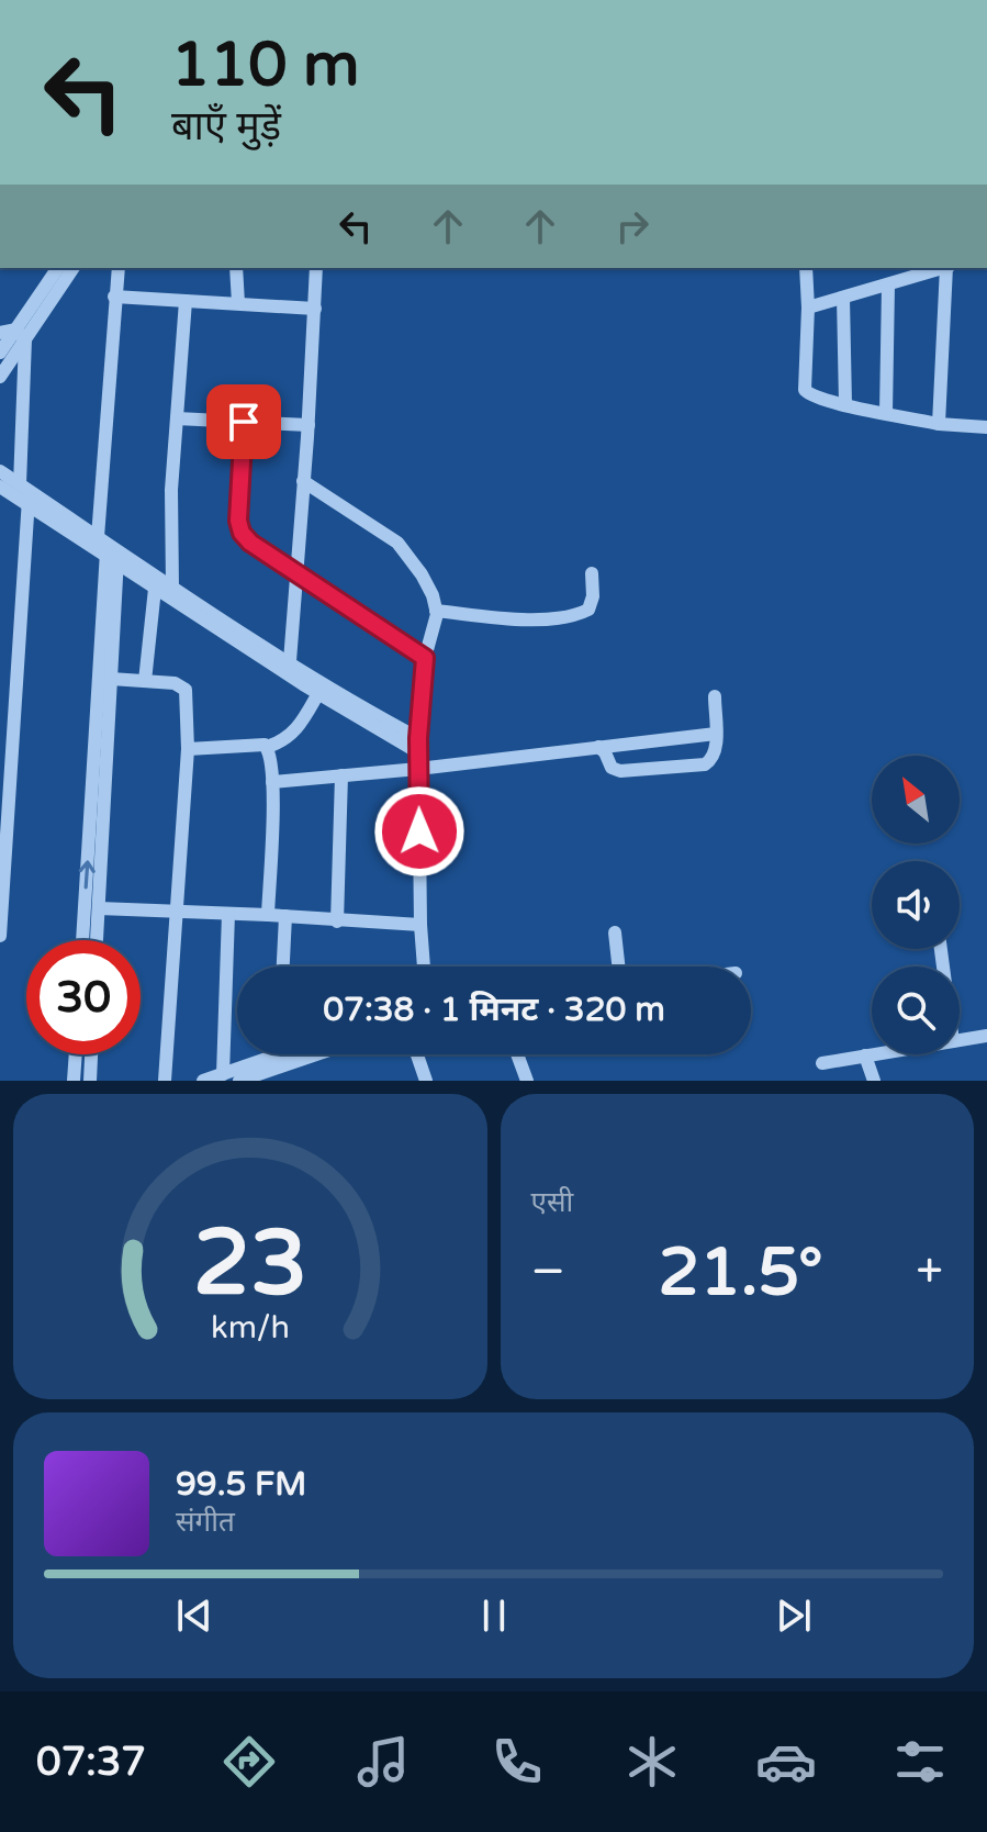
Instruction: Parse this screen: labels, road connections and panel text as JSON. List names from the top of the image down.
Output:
{
  "north": "top left",
  "page": {
    "turn": ["110 m", "बाएँ मुड़ें"],
    "limit": "30",
    "trip": "07:38 · 1 मिनट · 320 m",
    "tile": "एसी",
    "heat": ["−", "21.5°", "+"],
    "song": ["99.5 FM", "संगीत"],
    "tabs": "07:37",
    "gauge": ["23", "km/h"]
  }
}
